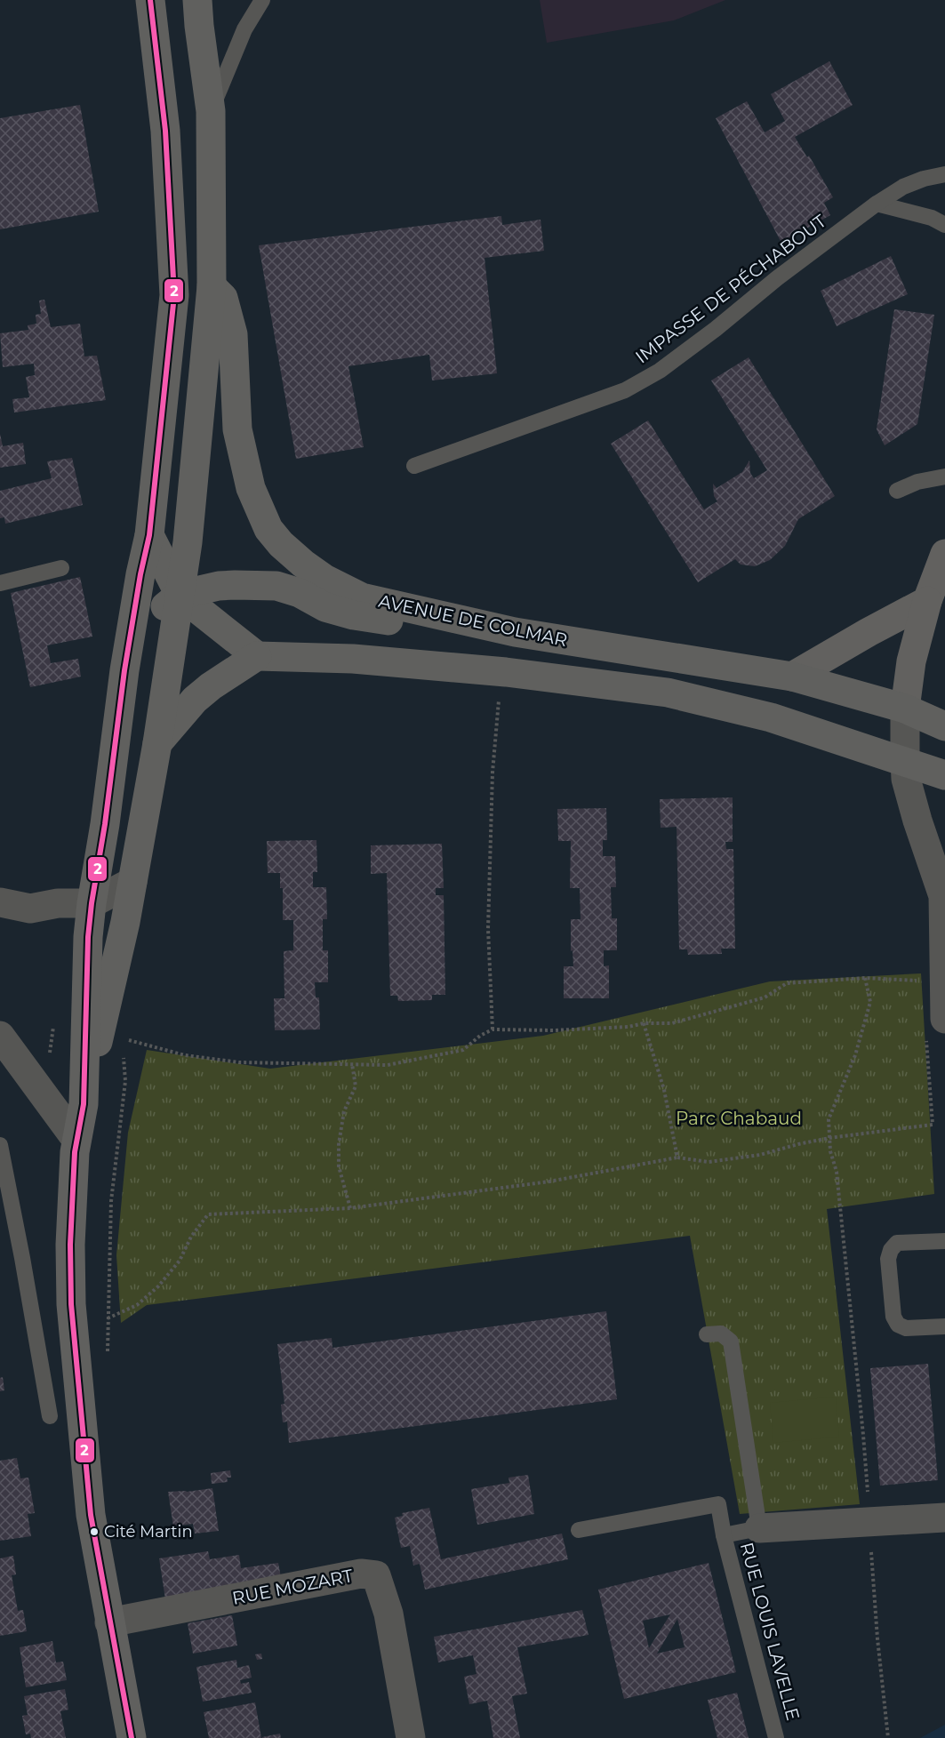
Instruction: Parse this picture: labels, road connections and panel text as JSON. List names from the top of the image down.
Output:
{
  "streets": {
    "main road": ["AVENUE DE COLMAR"],
    "street": ["RUE MOZART"],
    "lane": ["IMPASSE DE PÉCHABOUT", "RUE LOUIS LAVELLE"]
  },
  "parks": ["Parc Chabaud"],
  "places": ["Cité Martin"],
  "lines": ["transit line 2"]
}
